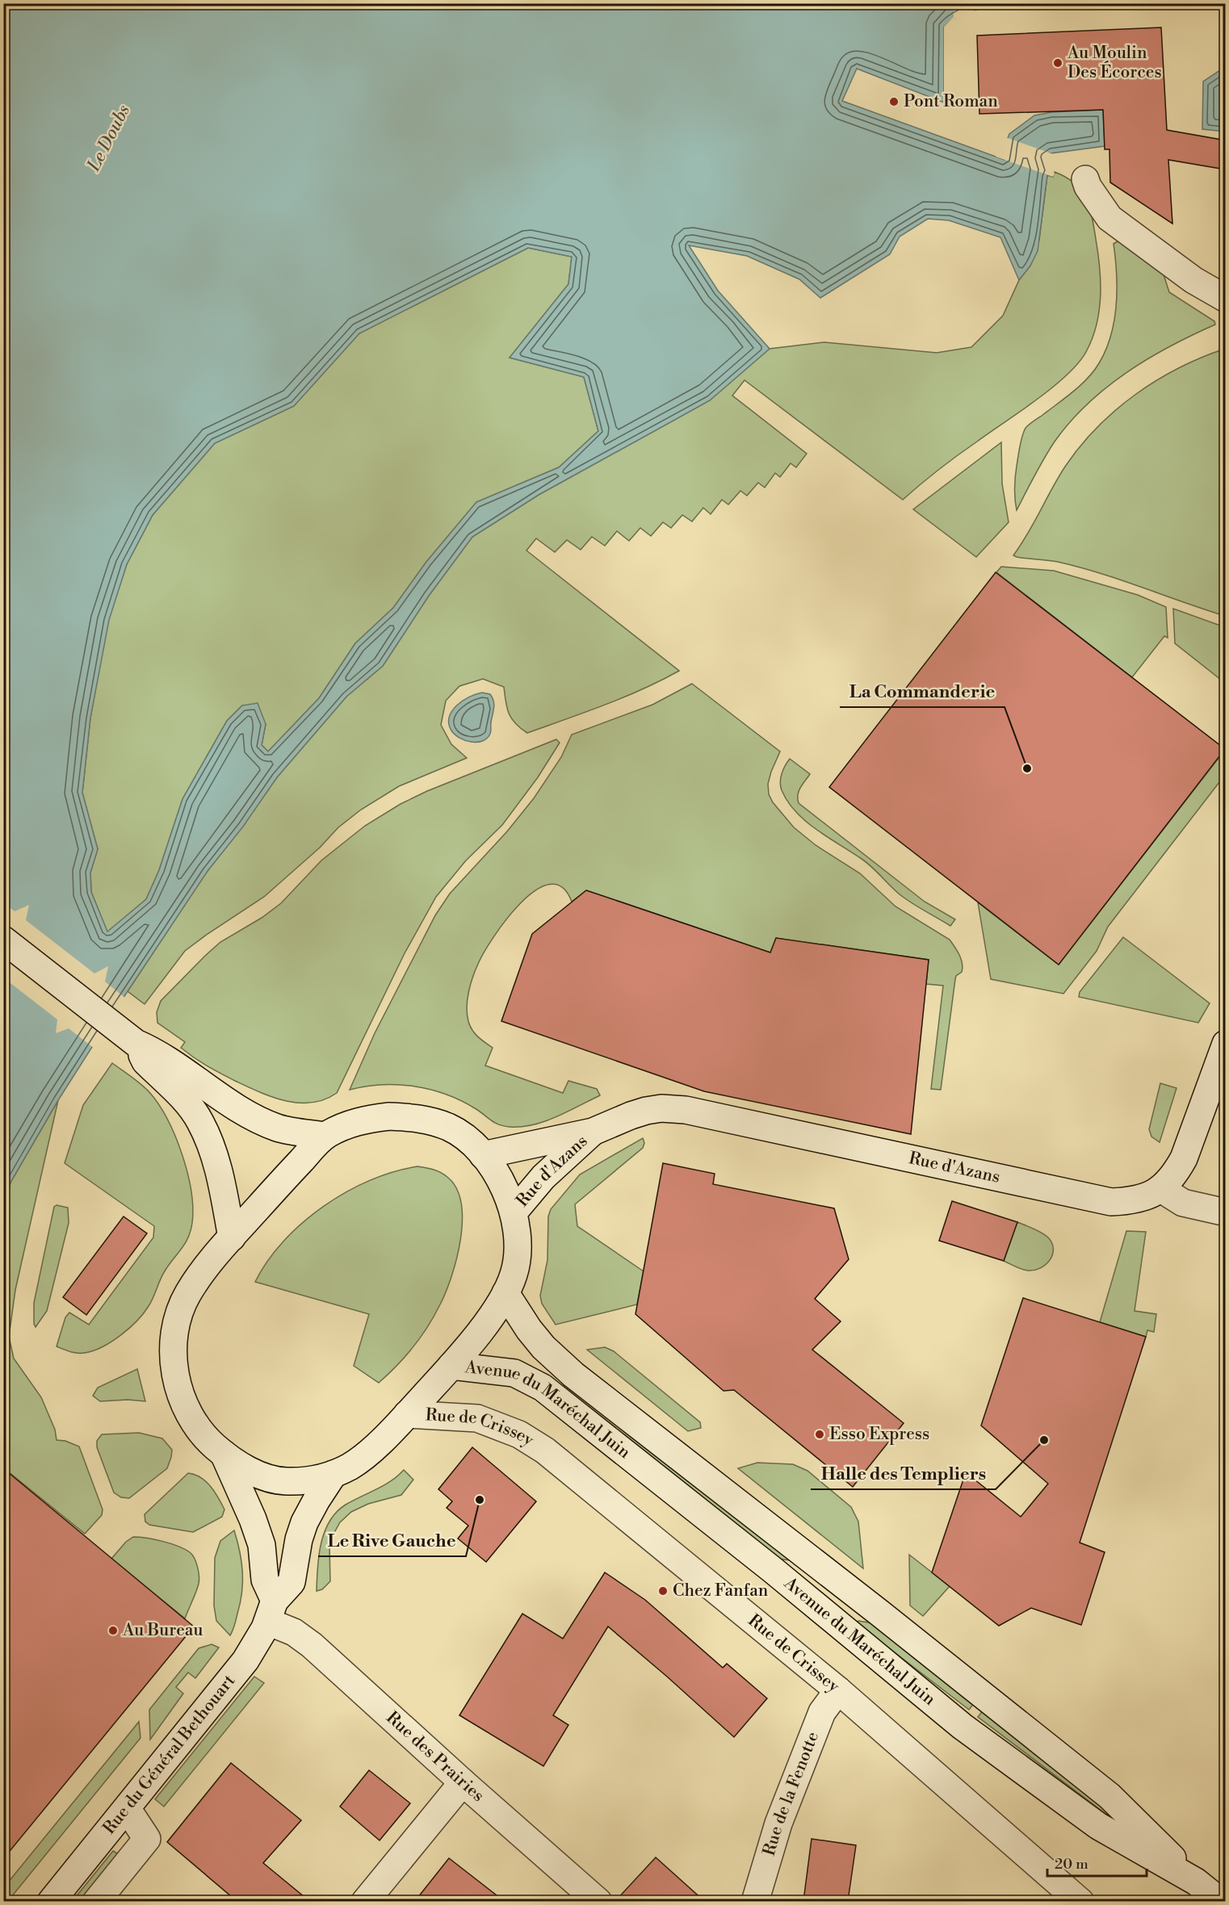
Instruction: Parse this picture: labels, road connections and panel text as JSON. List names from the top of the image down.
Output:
{
  "streets": {
    "street": [
      "Rue d'Azans",
      "Avenue du Maréchal Juin",
      "Rue de Crissey",
      "Rue du Général Bethouart",
      "Rue des Prairies",
      "Rue de la Fenotte"
    ]
  },
  "crossings": [
    ["Rue de Crissey", "Rue de la Fenotte"],
    ["Rue du Général Bethouart", "Rue des Prairies"]
  ],
  "water": ["Le Doubs"],
  "places": [
    "Au Moulin Des Écorces",
    "Pont Roman",
    "La Commanderie",
    "Esso Express",
    "Halle des Templiers",
    "Le Rive Gauche",
    "Chez Fanfan",
    "Au Bureau"
  ],
  "scale_bar": "20 m"
}
